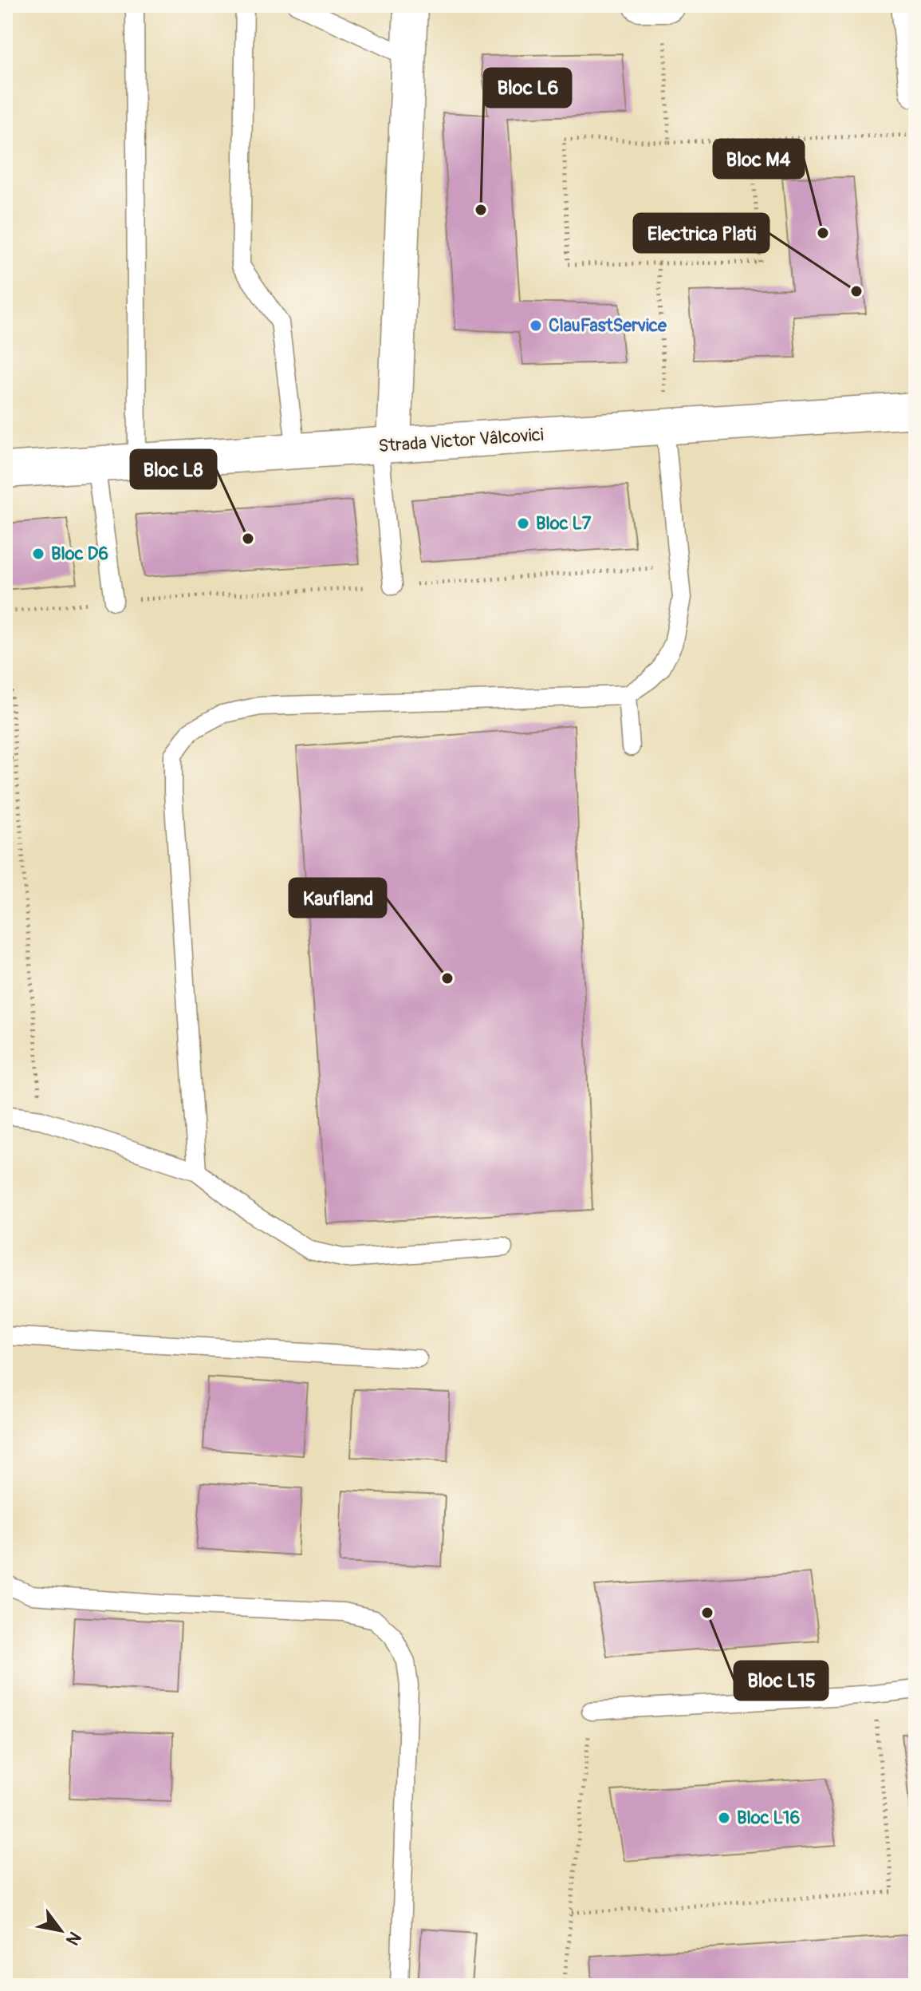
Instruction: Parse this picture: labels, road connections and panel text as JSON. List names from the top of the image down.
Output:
{
  "streets": {
    "street": ["Strada Victor Vâlcovici"]
  },
  "places": [
    "Bloc L6",
    "Bloc M4",
    "Electrica Plati",
    "ClauFastService",
    "Bloc L7",
    "Bloc L8",
    "Bloc D6",
    "Kaufland",
    "Bloc L15",
    "Bloc L16"
  ],
  "north": "bottom right"
}
